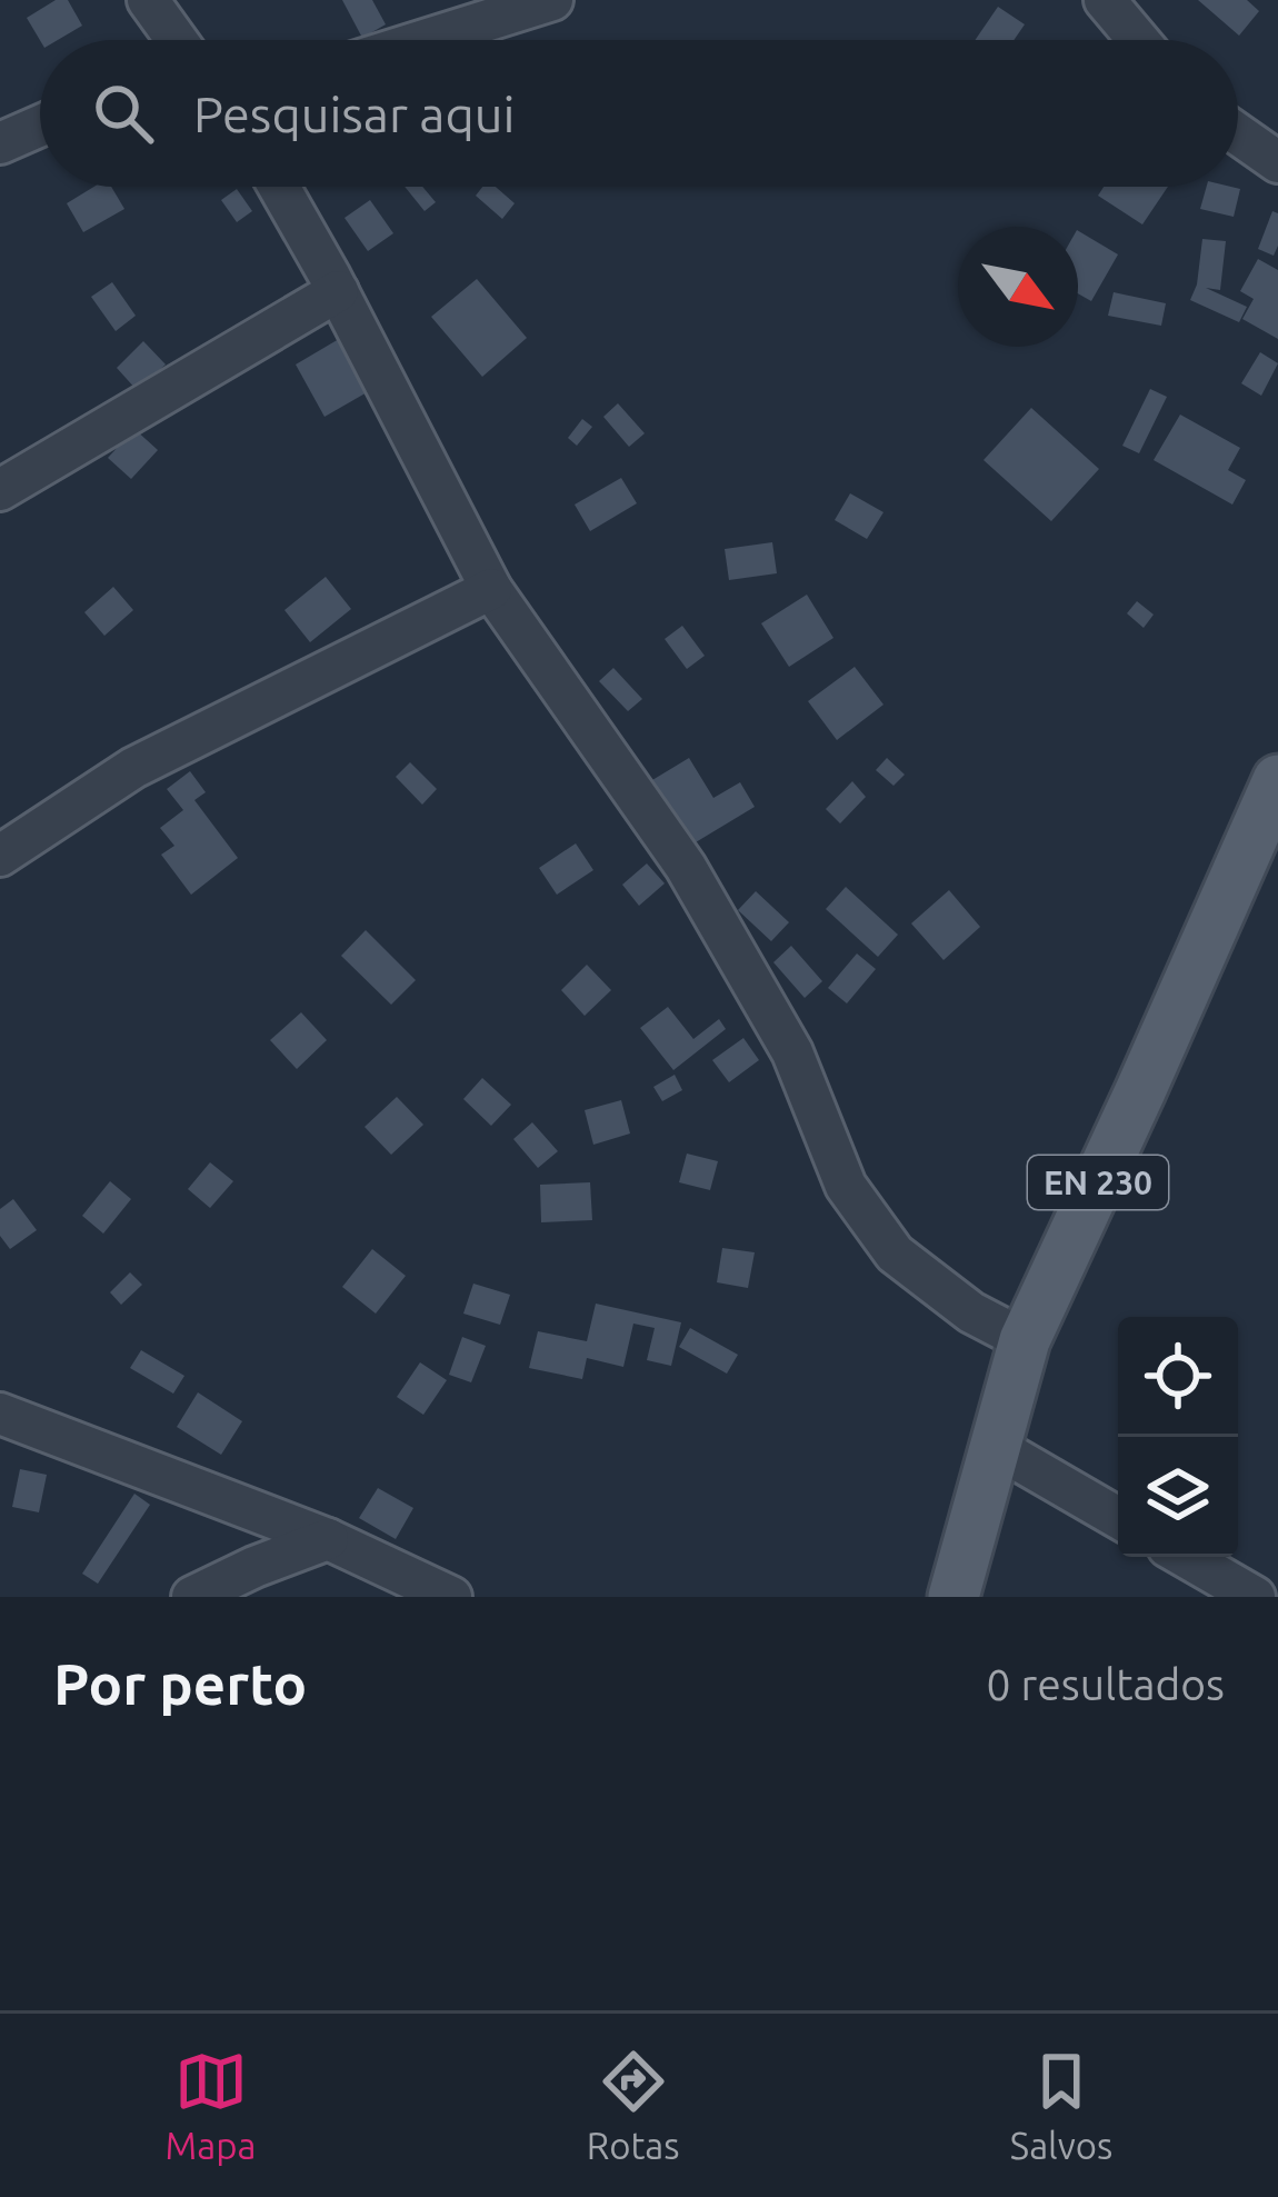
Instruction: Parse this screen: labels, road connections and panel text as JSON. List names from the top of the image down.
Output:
{
  "streets": {
    "main road": ["EN 230"]
  },
  "north": "bottom right",
  "page": {
    "search": "Pesquisar aqui",
    "heading": ["Por perto", "0 resultados"],
    "nav": ["Mapa", "Rotas", "Salvos"]
  }
}
